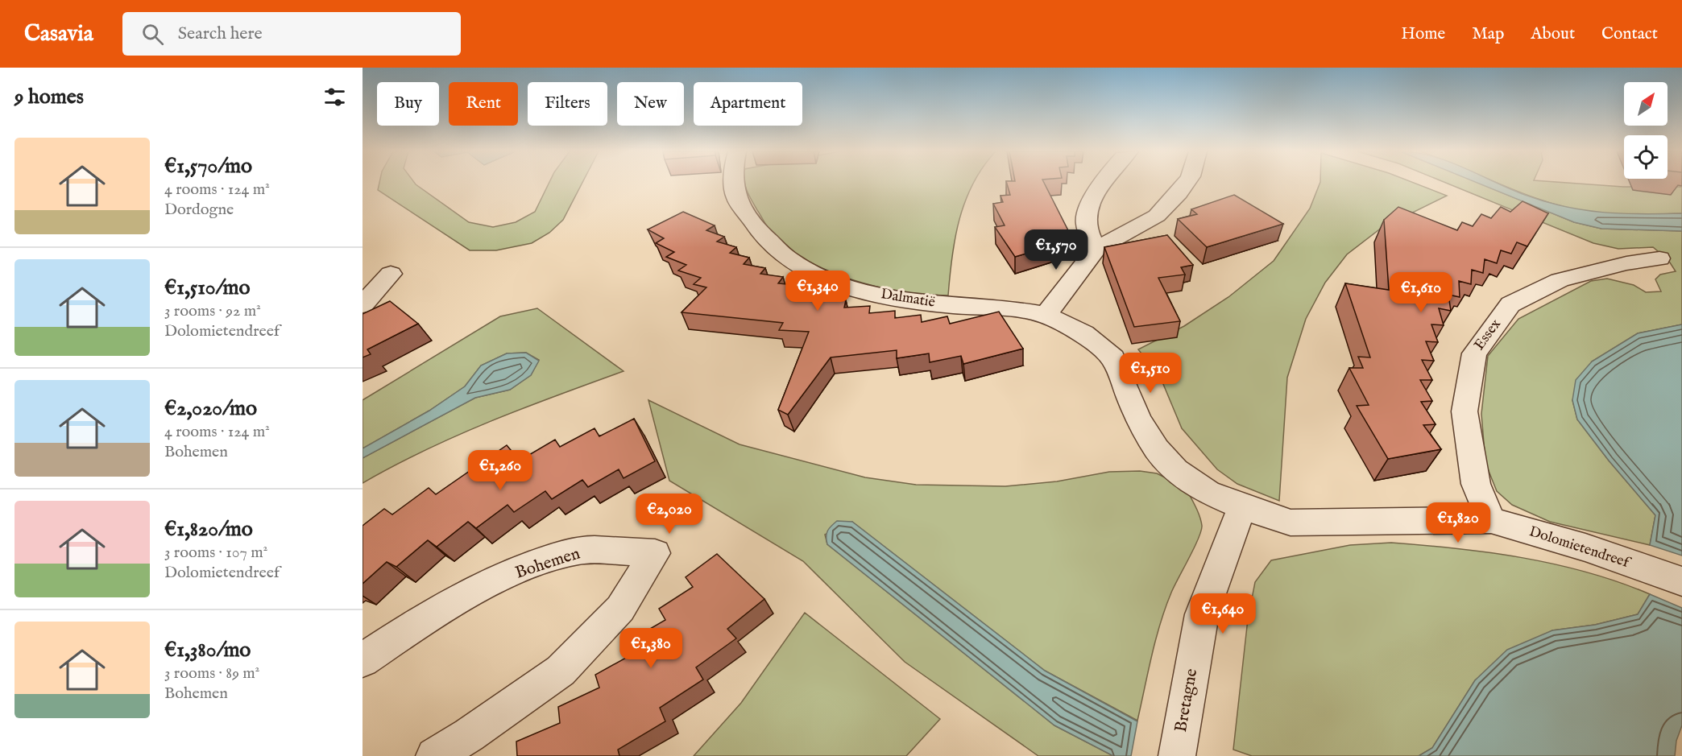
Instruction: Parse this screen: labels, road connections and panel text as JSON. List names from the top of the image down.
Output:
{
  "streets": {
    "street": [
      "Dalmatië",
      "Essex",
      "Dolomietendreef",
      "Bohemen",
      "Bretagne"
    ]
  },
  "crossings": [
    ["Dalmatië", "Dolomietendreef"],
    ["Essex", "Dolomietendreef"],
    ["Dolomietendreef", "Bretagne"]
  ],
  "north": "top right",
  "page": {
    "header": "Casavia",
    "search": "Search here",
    "nav": [
      "Home",
      "Map",
      "About",
      "Contact"
    ],
    "heading": "9 homes",
    "chip": [
      "Buy",
      "Rent",
      "Filters",
      "New",
      "Apartment"
    ],
    "list": [
      {
        "name": "€1,570/mo",
        "note": "4 rooms · 124 m² · Dordogne"
      },
      {
        "name": "€1,510/mo",
        "note": "3 rooms · 92 m² · Dolomietendreef"
      },
      {
        "name": "€2,020/mo",
        "note": "4 rooms · 124 m² · Bohemen"
      },
      {
        "name": "€1,820/mo",
        "note": "3 rooms · 107 m² · Dolomietendreef"
      },
      {
        "name": "€1,380/mo",
        "note": "3 rooms · 89 m² · Bohemen"
      }
    ],
    "price": [
      "€1,570",
      "€1,340",
      "€1,610",
      "€1,510",
      "€1,260",
      "€2,020",
      "€1,820",
      "€1,640",
      "€1,380"
    ]
  }
}
